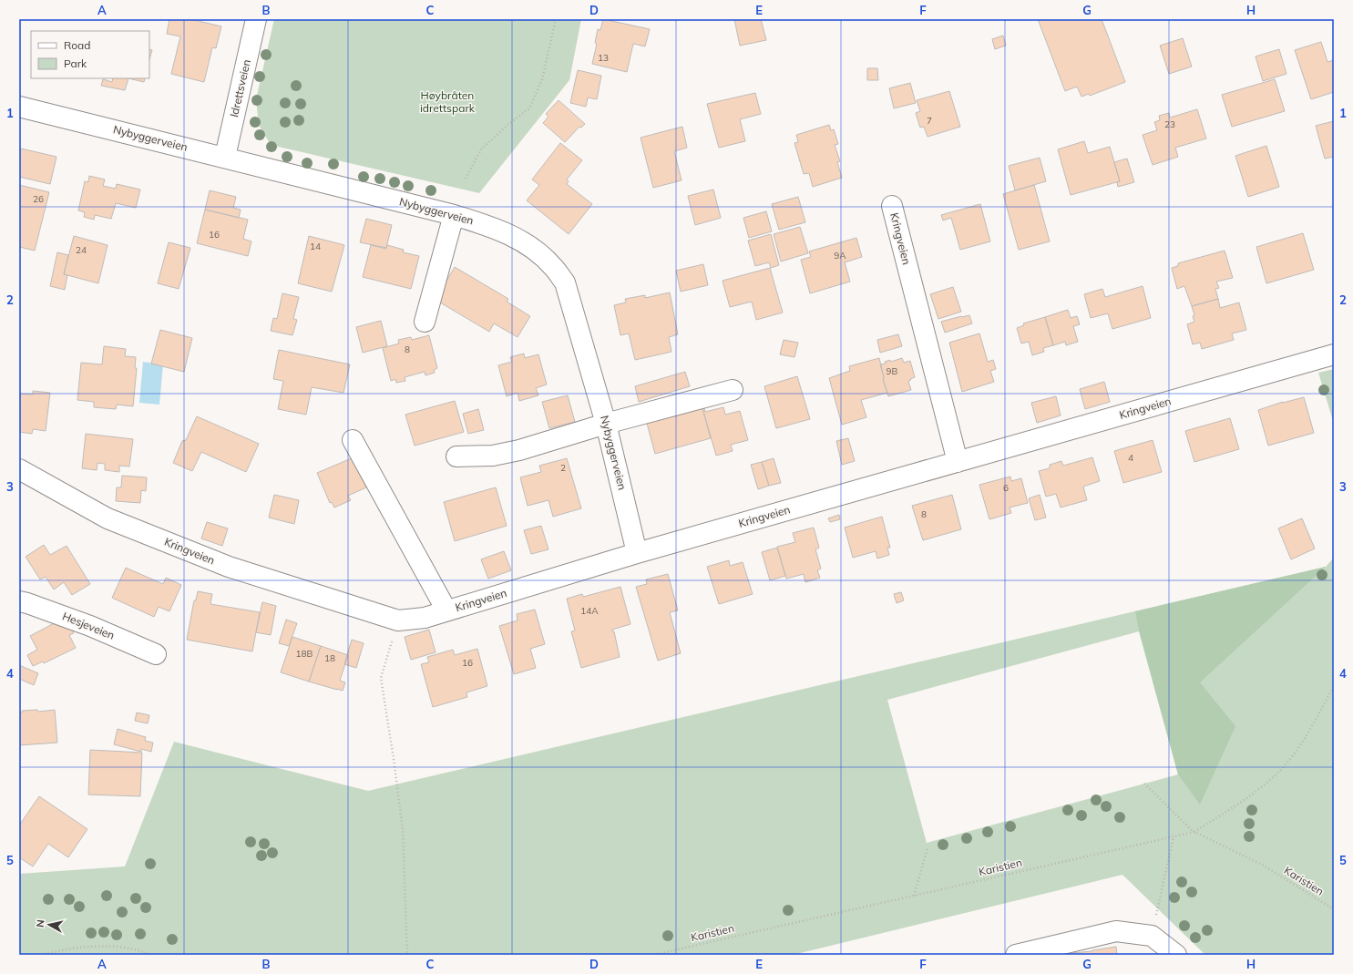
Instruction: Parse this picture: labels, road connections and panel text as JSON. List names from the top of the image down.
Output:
{
  "streets": {
    "street": [
      "Idrettsveien",
      "Nybyggerveien",
      "Kringveien",
      "Hesjeveien"
    ],
    "path": ["Karistien"]
  },
  "crossings": [
    ["Idrettsveien", "Nybyggerveien"],
    ["Nybyggerveien", "Kringveien"]
  ],
  "parks": ["Høybråten idrettspark"],
  "house_numbers": [
    "13",
    "7",
    "23",
    "26",
    "16",
    "14",
    "24",
    "9A",
    "8",
    "9B",
    "4",
    "2",
    "6",
    "8",
    "14A",
    "18B",
    "18",
    "16"
  ],
  "legend": ["Road", "Park"],
  "north": "left",
  "grid": {
    "columns": [
      "A",
      "B",
      "C",
      "D",
      "E",
      "F",
      "G",
      "H"
    ],
    "rows": [
      "1",
      "2",
      "3",
      "4",
      "5"
    ]
  }
}
